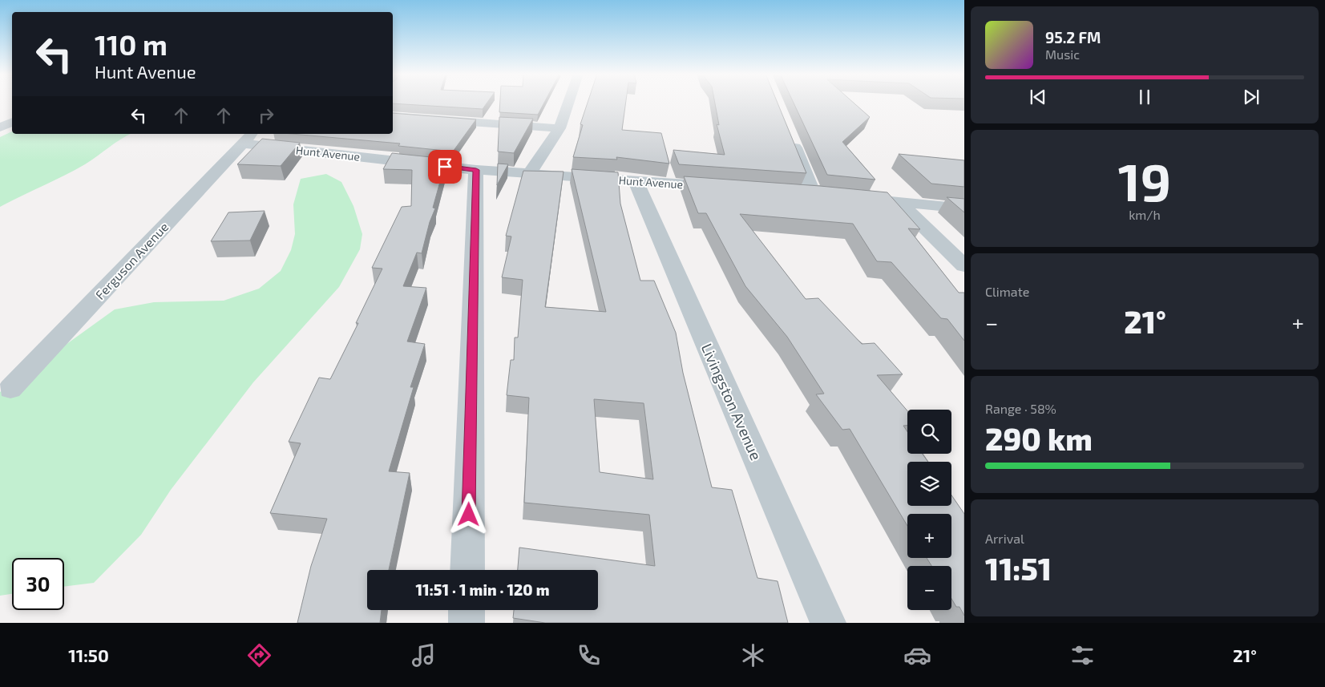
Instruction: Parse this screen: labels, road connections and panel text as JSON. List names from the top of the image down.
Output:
{
  "streets": {
    "street": ["Hunt Avenue", "Ferguson Avenue", "Livingston Avenue"]
  },
  "crossings": [
    ["Hunt Avenue", "Ferguson Avenue"],
    ["Hunt Avenue", "Livingston Avenue"]
  ],
  "page": {
    "turn": ["110 m", "Hunt Avenue"],
    "song": ["95.2 FM", "Music"],
    "tile": [
      ["19", "km/h"],
      "Climate",
      ["Range · 58%", "290 km"],
      ["Arrival", "11:51"]
    ],
    "heat": ["−", "21°", "+"],
    "map_buttons": ["+", "−"],
    "limit": "30",
    "trip": "11:51 · 1 min · 120 m",
    "tabs": ["11:50", "21°"]
  }
}
